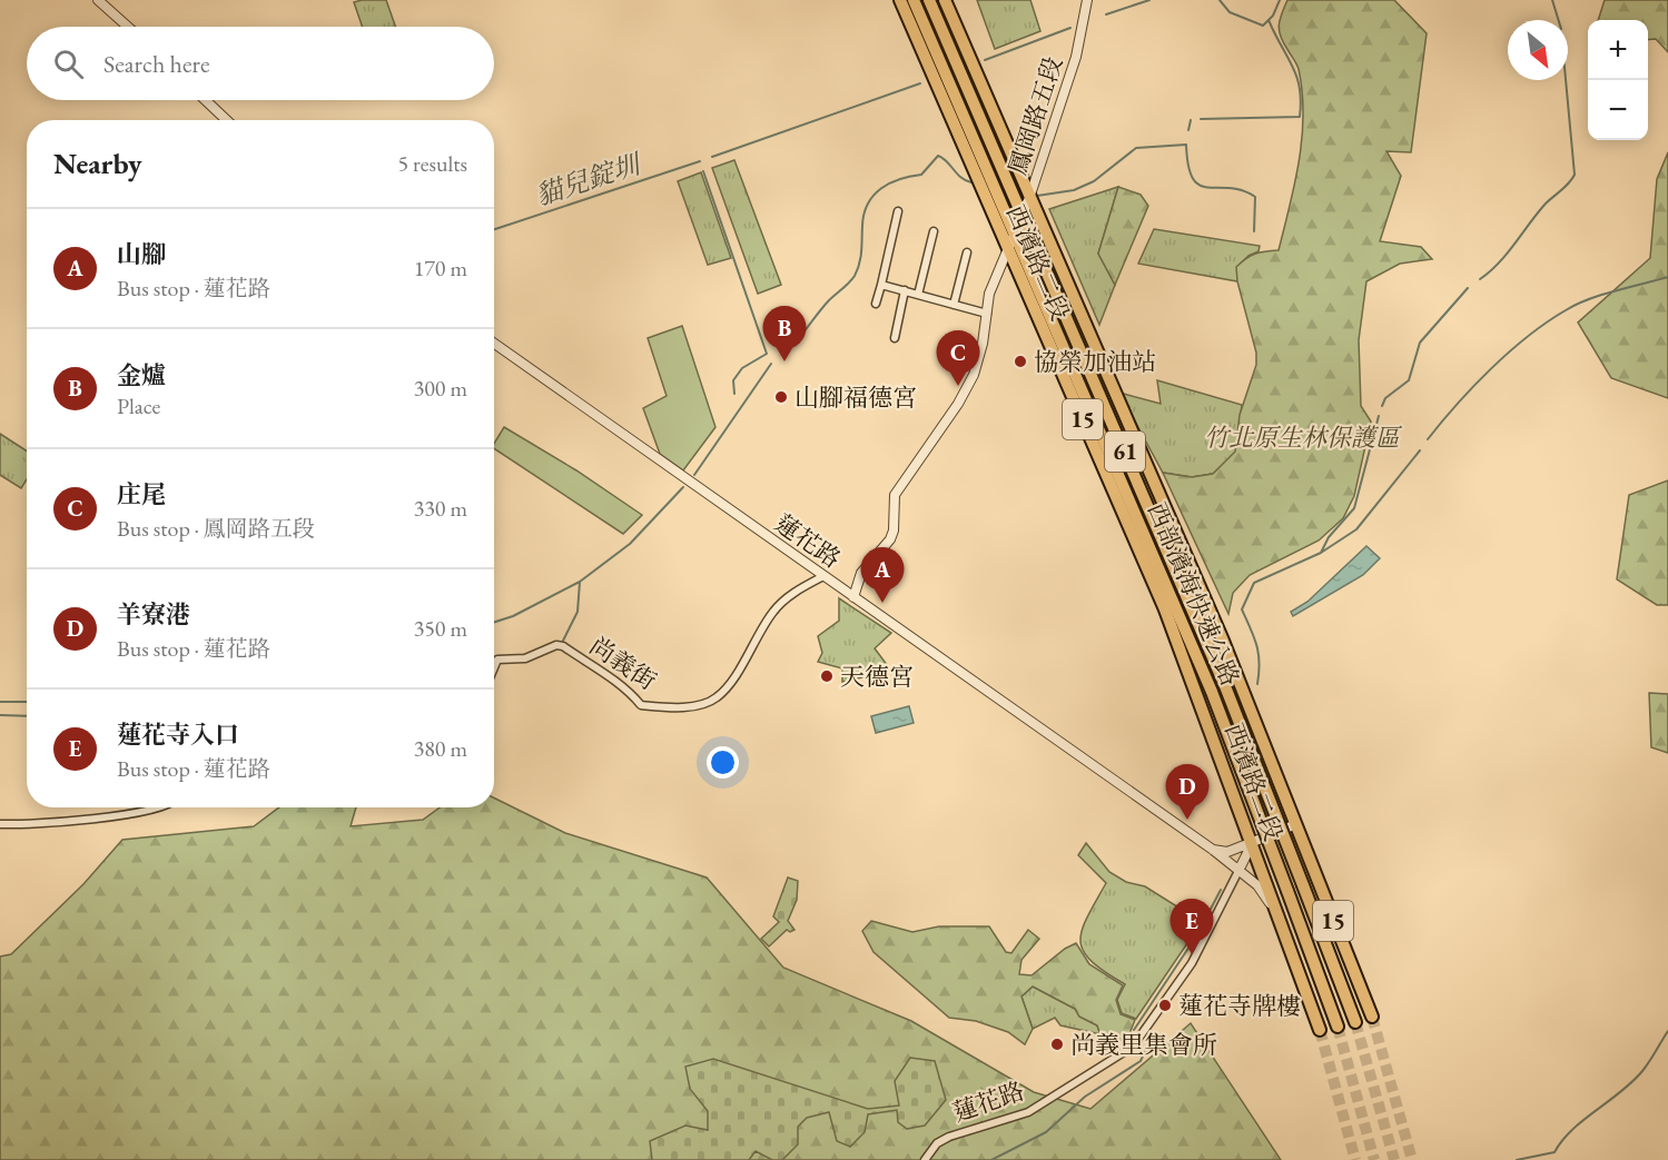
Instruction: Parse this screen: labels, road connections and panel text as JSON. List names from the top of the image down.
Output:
{
  "streets": {
    "main road": [
      "西濱路二段",
      "15",
      "61",
      "西部濱海快速公路"
    ],
    "street": ["鳳岡路五段", "蓮花路", "尚義街"]
  },
  "crossings": [
    ["鳳岡路五段", "西濱路二段"],
    ["鳳岡路五段", "蓮花路"],
    ["鳳岡路五段", "西部濱海快速公路"],
    ["西濱路二段", "蓮花路"],
    ["蓮花路", "尚義街"]
  ],
  "water": ["貓兒錠圳"],
  "parks": ["竹北原生林保護區"],
  "places": [
    "協榮加油站",
    "山腳福德宮",
    "天德宮",
    "蓮花寺牌樓",
    "尚義里集會所"
  ],
  "north": "bottom right",
  "page": {
    "map_buttons": ["+", "−"],
    "search": "Search here",
    "heading": ["Nearby", "5 results"],
    "list": [
      {
        "mark": "A",
        "name": "山腳",
        "note": "Bus stop · 蓮花路",
        "value": "170 m"
      },
      {
        "mark": "B",
        "name": "金爐",
        "note": "Place",
        "value": "300 m"
      },
      {
        "mark": "C",
        "name": "庄尾",
        "note": "Bus stop · 鳳岡路五段",
        "value": "330 m"
      },
      {
        "mark": "D",
        "name": "羊寮港",
        "note": "Bus stop · 蓮花路",
        "value": "350 m"
      },
      {
        "mark": "E",
        "name": "蓮花寺入口",
        "note": "Bus stop · 蓮花路",
        "value": "380 m"
      }
    ],
    "pins": [
      "B",
      "C",
      "A",
      "D",
      "E"
    ]
  }
}
